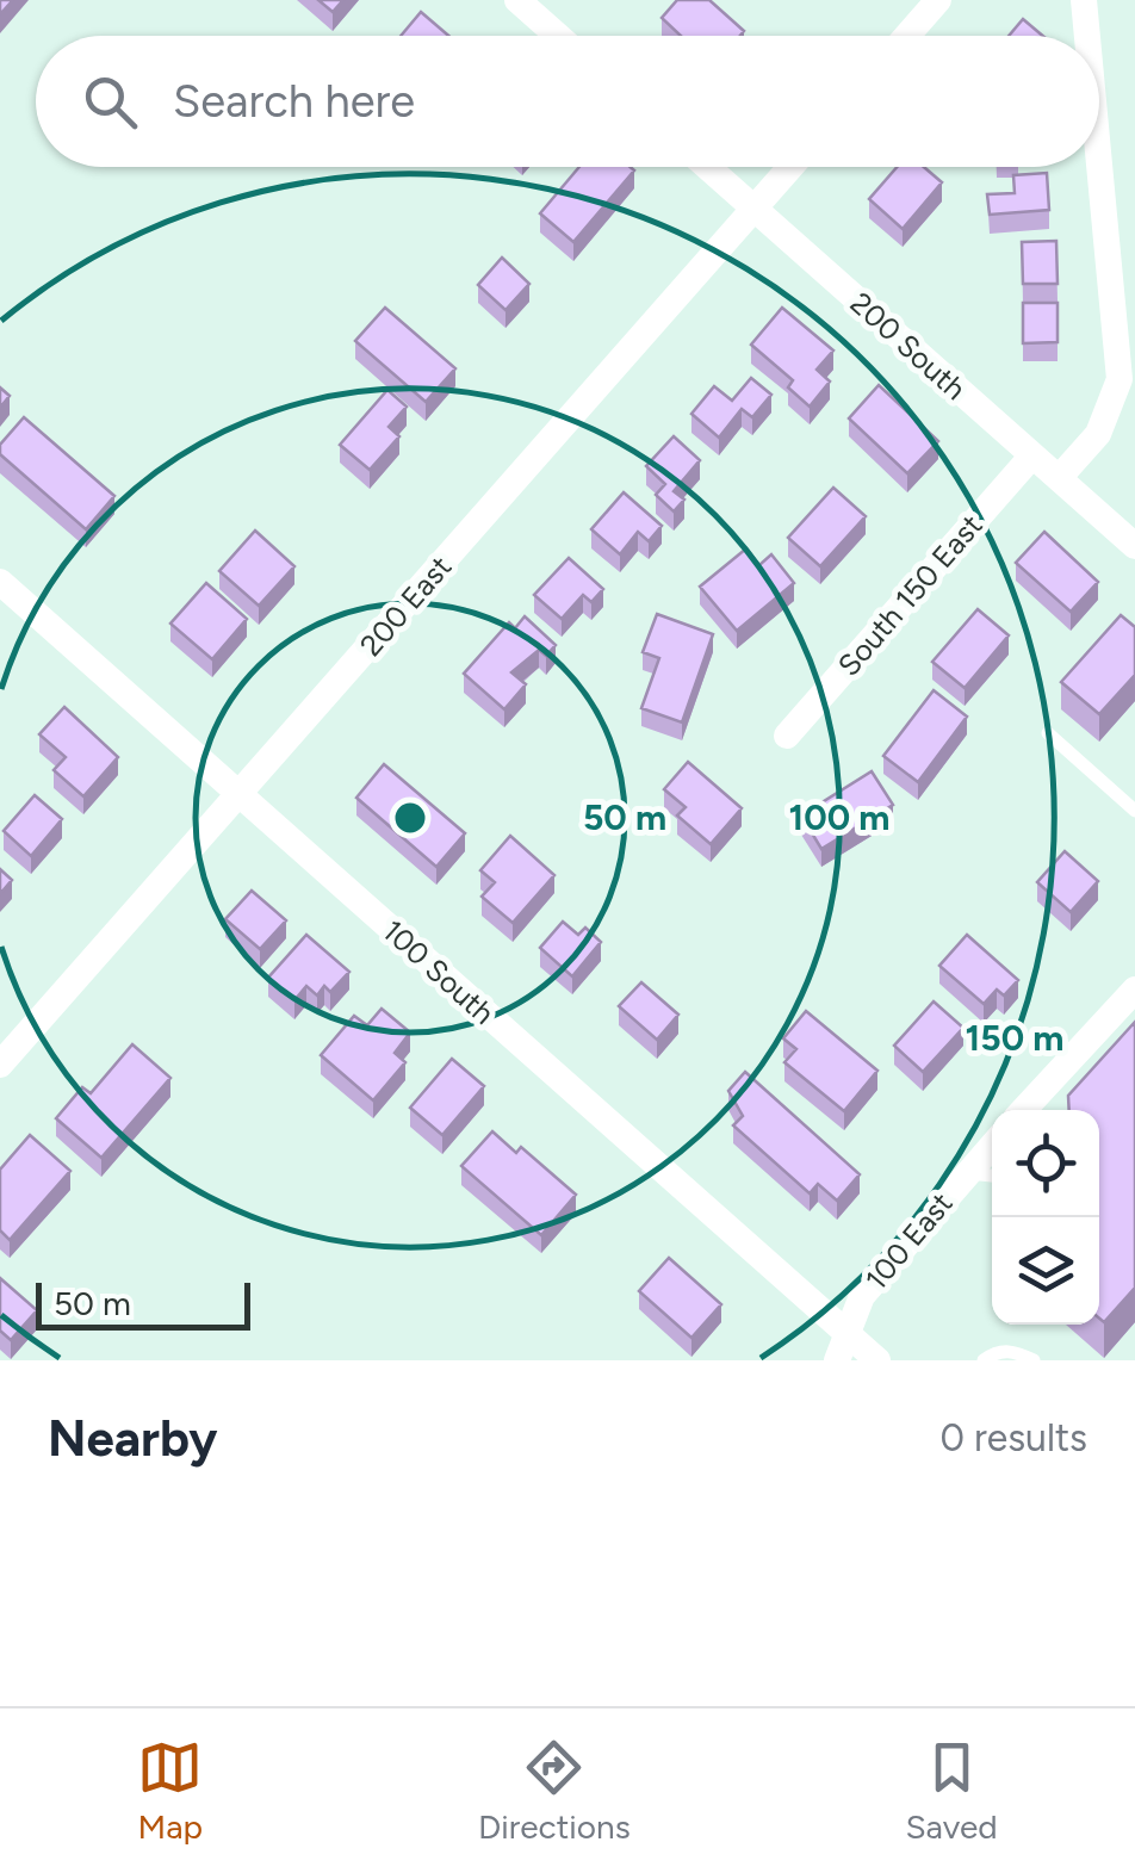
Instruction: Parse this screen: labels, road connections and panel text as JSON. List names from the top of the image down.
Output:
{
  "streets": {
    "street": [
      "200 South",
      "South 150 East",
      "200 East",
      "100 South",
      "100 East"
    ]
  },
  "crossings": [
    ["200 South", "South 150 East"],
    ["200 South", "200 East"],
    ["200 East", "100 South"],
    ["100 South", "100 East"]
  ],
  "scale_bar": "50 m",
  "page": {
    "search": "Search here",
    "scale": "50 m",
    "heading": ["Nearby", "0 results"],
    "nav": ["Map", "Directions", "Saved"]
  },
  "rings": ["50 m", "100 m", "150 m"]
}
